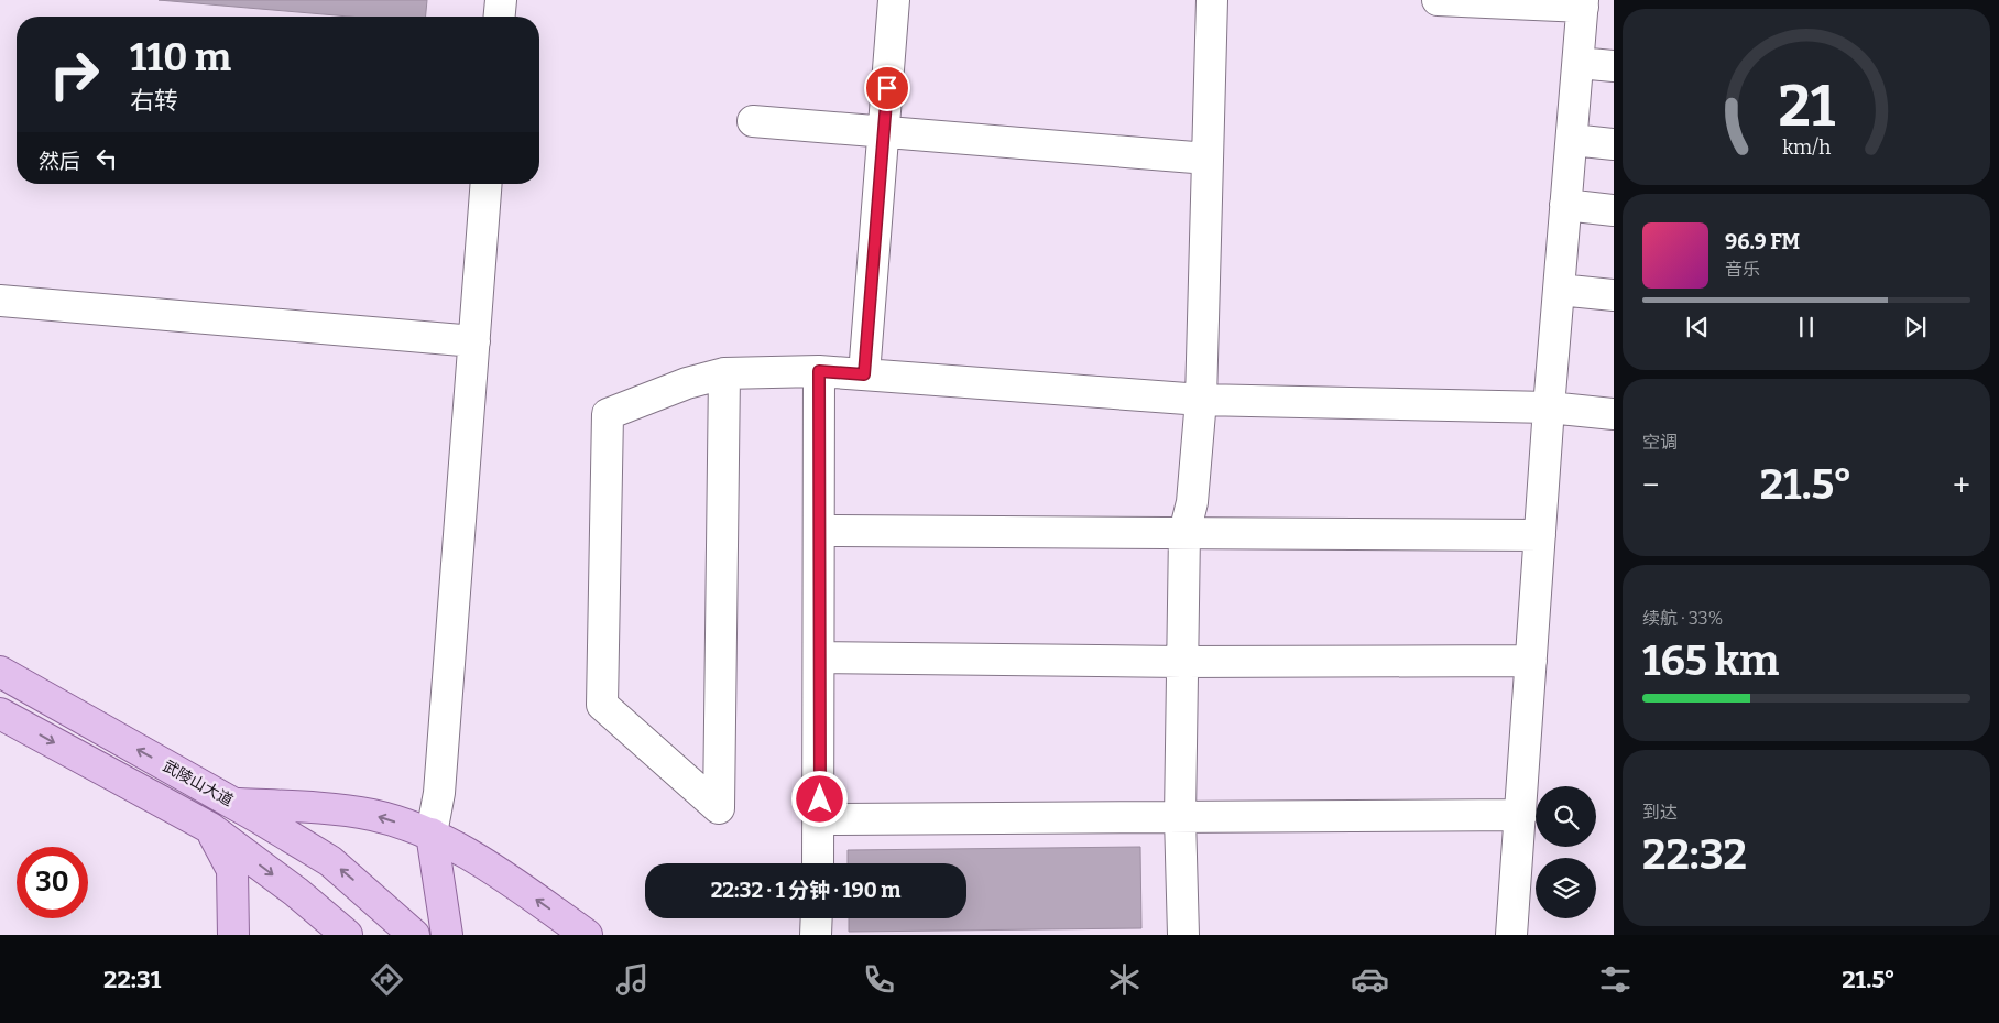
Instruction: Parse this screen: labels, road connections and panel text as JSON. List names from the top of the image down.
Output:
{
  "streets": {
    "main road": ["武陵山大道"]
  },
  "page": {
    "turn": ["110 m", "右转"],
    "then": "然后",
    "song": ["96.9 FM", "音乐"],
    "tile": [
      "空调",
      ["续航 · 33%", "165 km"],
      ["到达", "22:32"]
    ],
    "heat": ["−", "21.5°", "+"],
    "limit": "30",
    "trip": "22:32 · 1 分钟 · 190 m",
    "tabs": ["22:31", "21.5°"],
    "gauge": ["21", "km/h"]
  }
}
